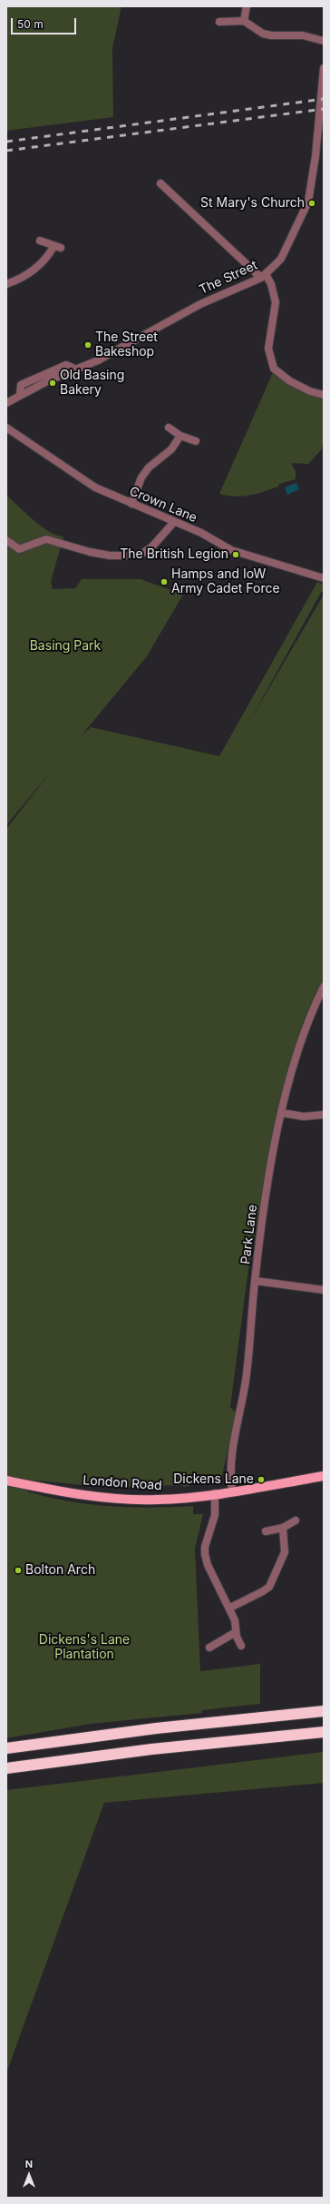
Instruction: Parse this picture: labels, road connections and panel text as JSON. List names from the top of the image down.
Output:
{
  "streets": {
    "main road": ["London Road"],
    "street": ["The Street", "Crown Lane", "Park Lane"]
  },
  "crossings": [
    ["Park Lane", "London Road"]
  ],
  "parks": ["Basing Park", "Dickens's Lane Plantation"],
  "places": [
    "St Mary's Church",
    "The Street Bakeshop",
    "Old Basing Bakery",
    "The British Legion",
    "Hamps and IoW Army Cadet Force",
    "Dickens Lane",
    "Bolton Arch"
  ],
  "scale_bar": "50 m",
  "north": "top"
}
